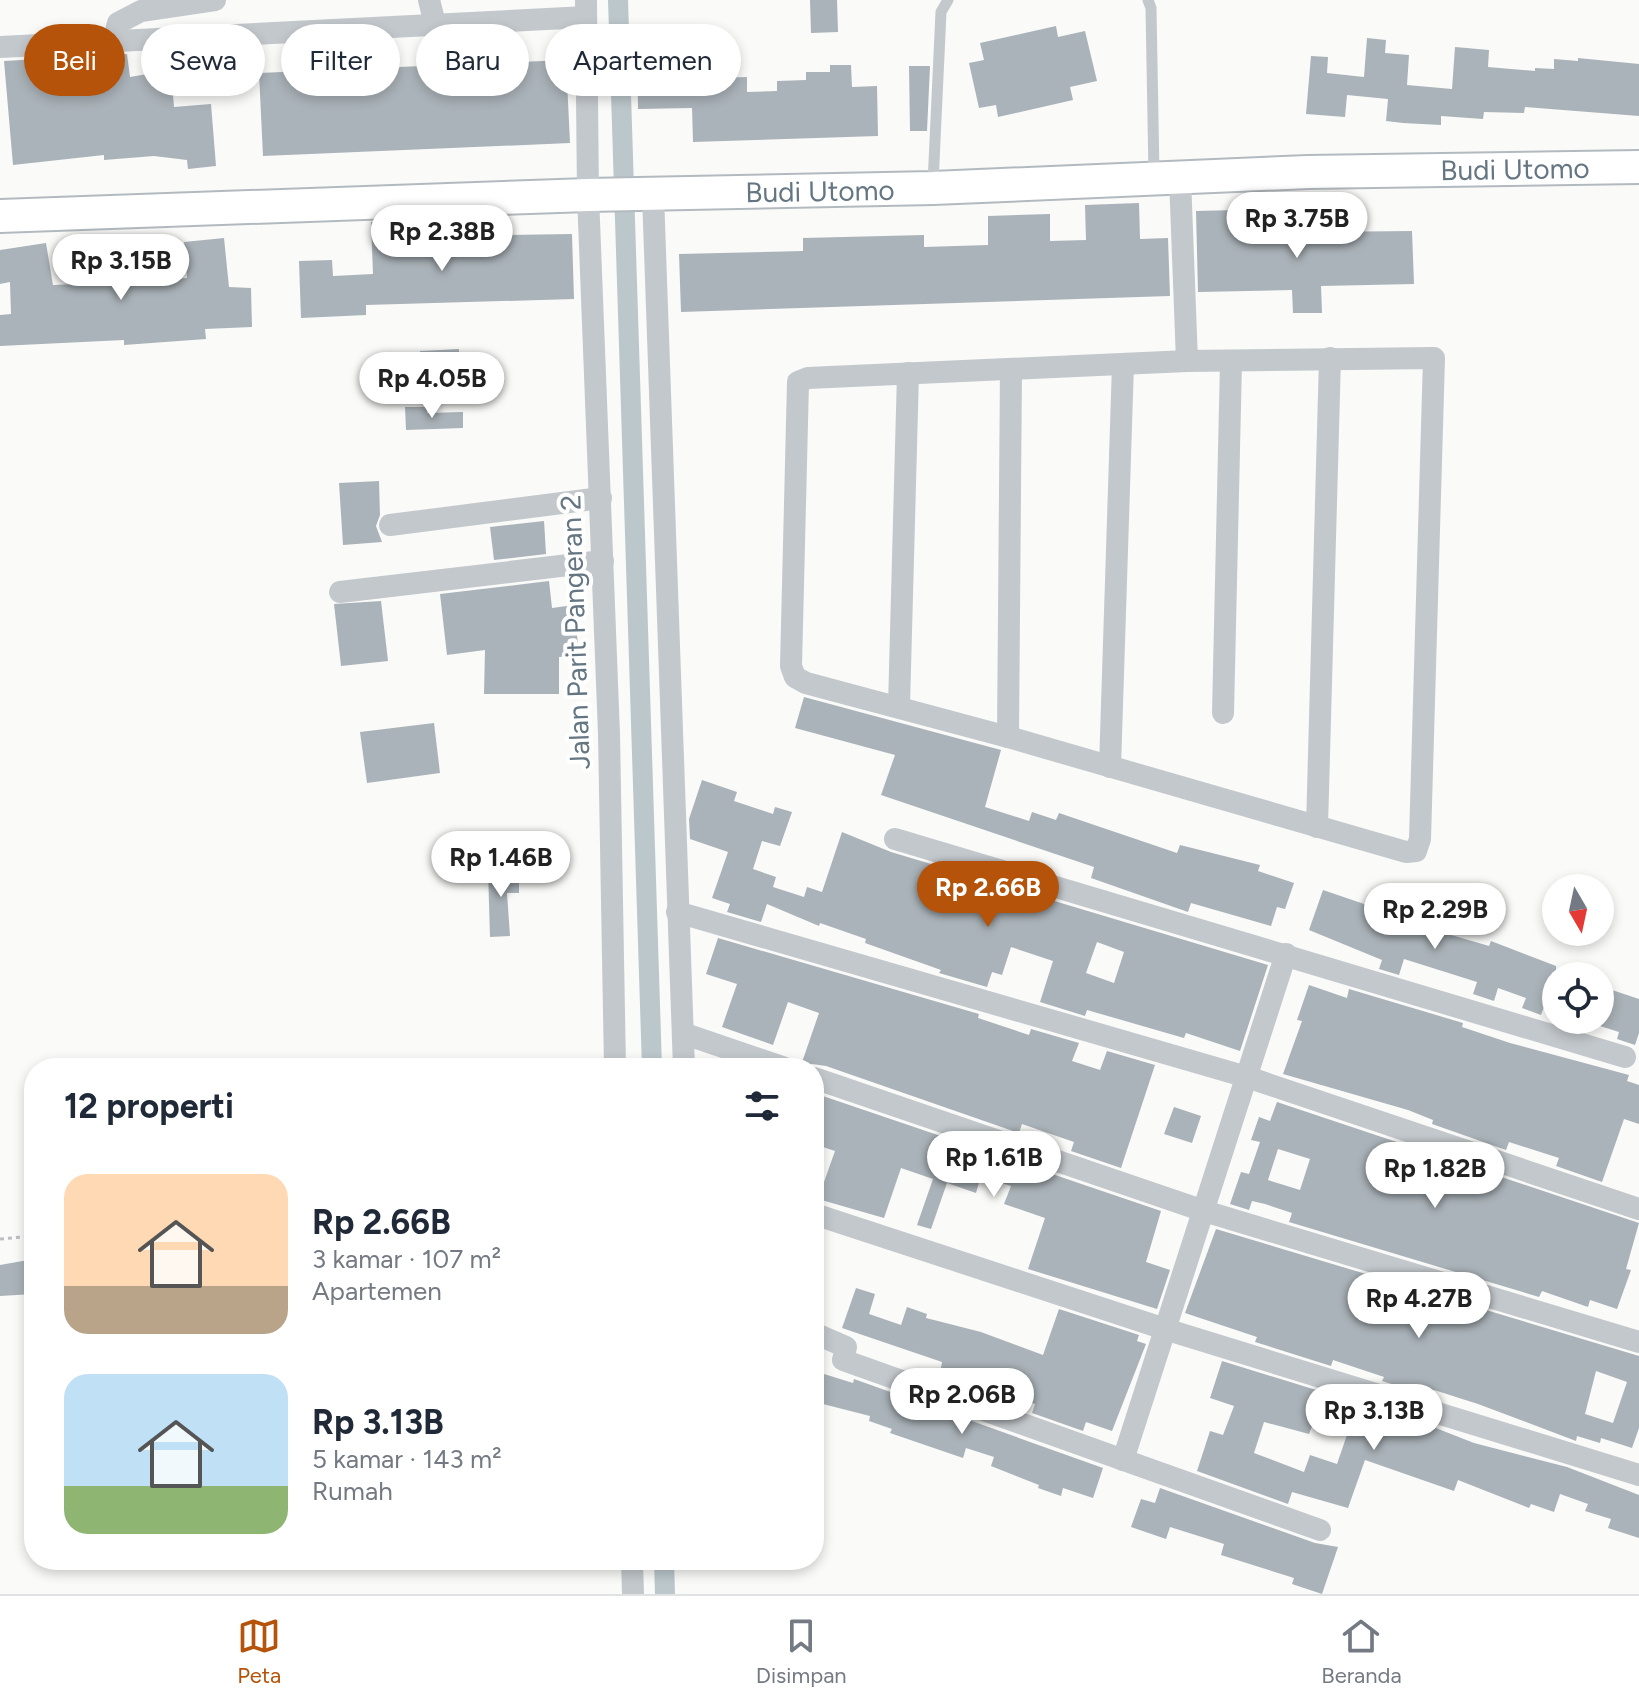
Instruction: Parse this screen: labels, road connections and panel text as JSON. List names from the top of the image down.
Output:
{
  "streets": {
    "street": ["Budi Utomo", "Jalan Parit Pangeran 2"]
  },
  "crossings": [
    ["Budi Utomo", "Jalan Parit Pangeran 2"]
  ],
  "north": "bottom",
  "page": {
    "chip": [
      "Beli",
      "Sewa",
      "Filter",
      "Baru",
      "Apartemen"
    ],
    "price": [
      "Rp 3.75B",
      "Rp 2.38B",
      "Rp 3.15B",
      "Rp 4.05B",
      "Rp 1.46B",
      "Rp 2.66B",
      "Rp 2.29B",
      "Rp 1.61B",
      "Rp 1.82B",
      "Rp 4.27B",
      "Rp 2.06B",
      "Rp 3.13B"
    ],
    "heading": "12 properti",
    "list": [
      {
        "name": "Rp 2.66B",
        "note": "3 kamar · 107 m² · Apartemen"
      },
      {
        "name": "Rp 3.13B",
        "note": "5 kamar · 143 m² · Rumah"
      }
    ],
    "tabs": ["Peta", "Disimpan", "Beranda"]
  }
}
